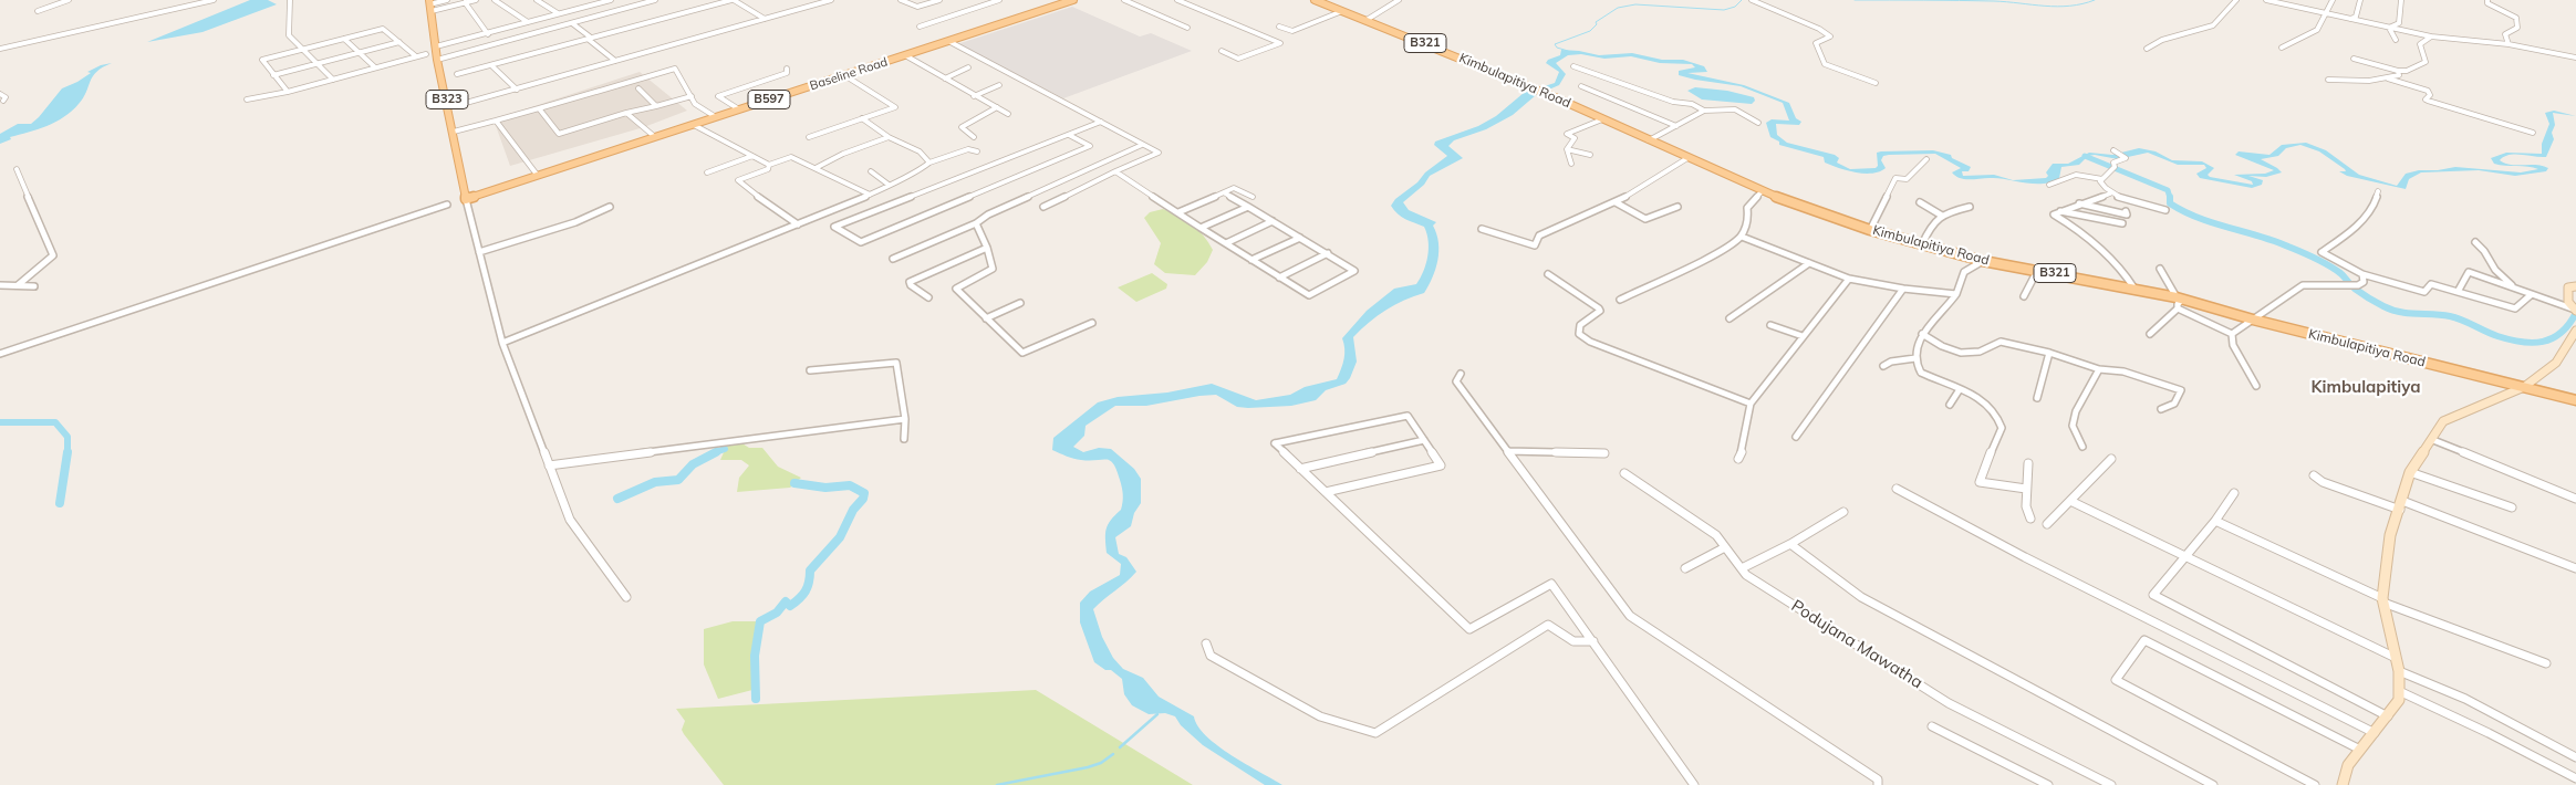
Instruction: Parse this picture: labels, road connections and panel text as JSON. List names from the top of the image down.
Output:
{
  "streets": {
    "main road": [
      "B321",
      "Baseline Road",
      "Kimbulapitiya Road",
      "B323",
      "B597"
    ],
    "street": ["Podujana Mawatha"]
  },
  "crossings": [
    ["Baseline Road", "B323"]
  ],
  "districts": ["Kimbulapitiya"]
}
